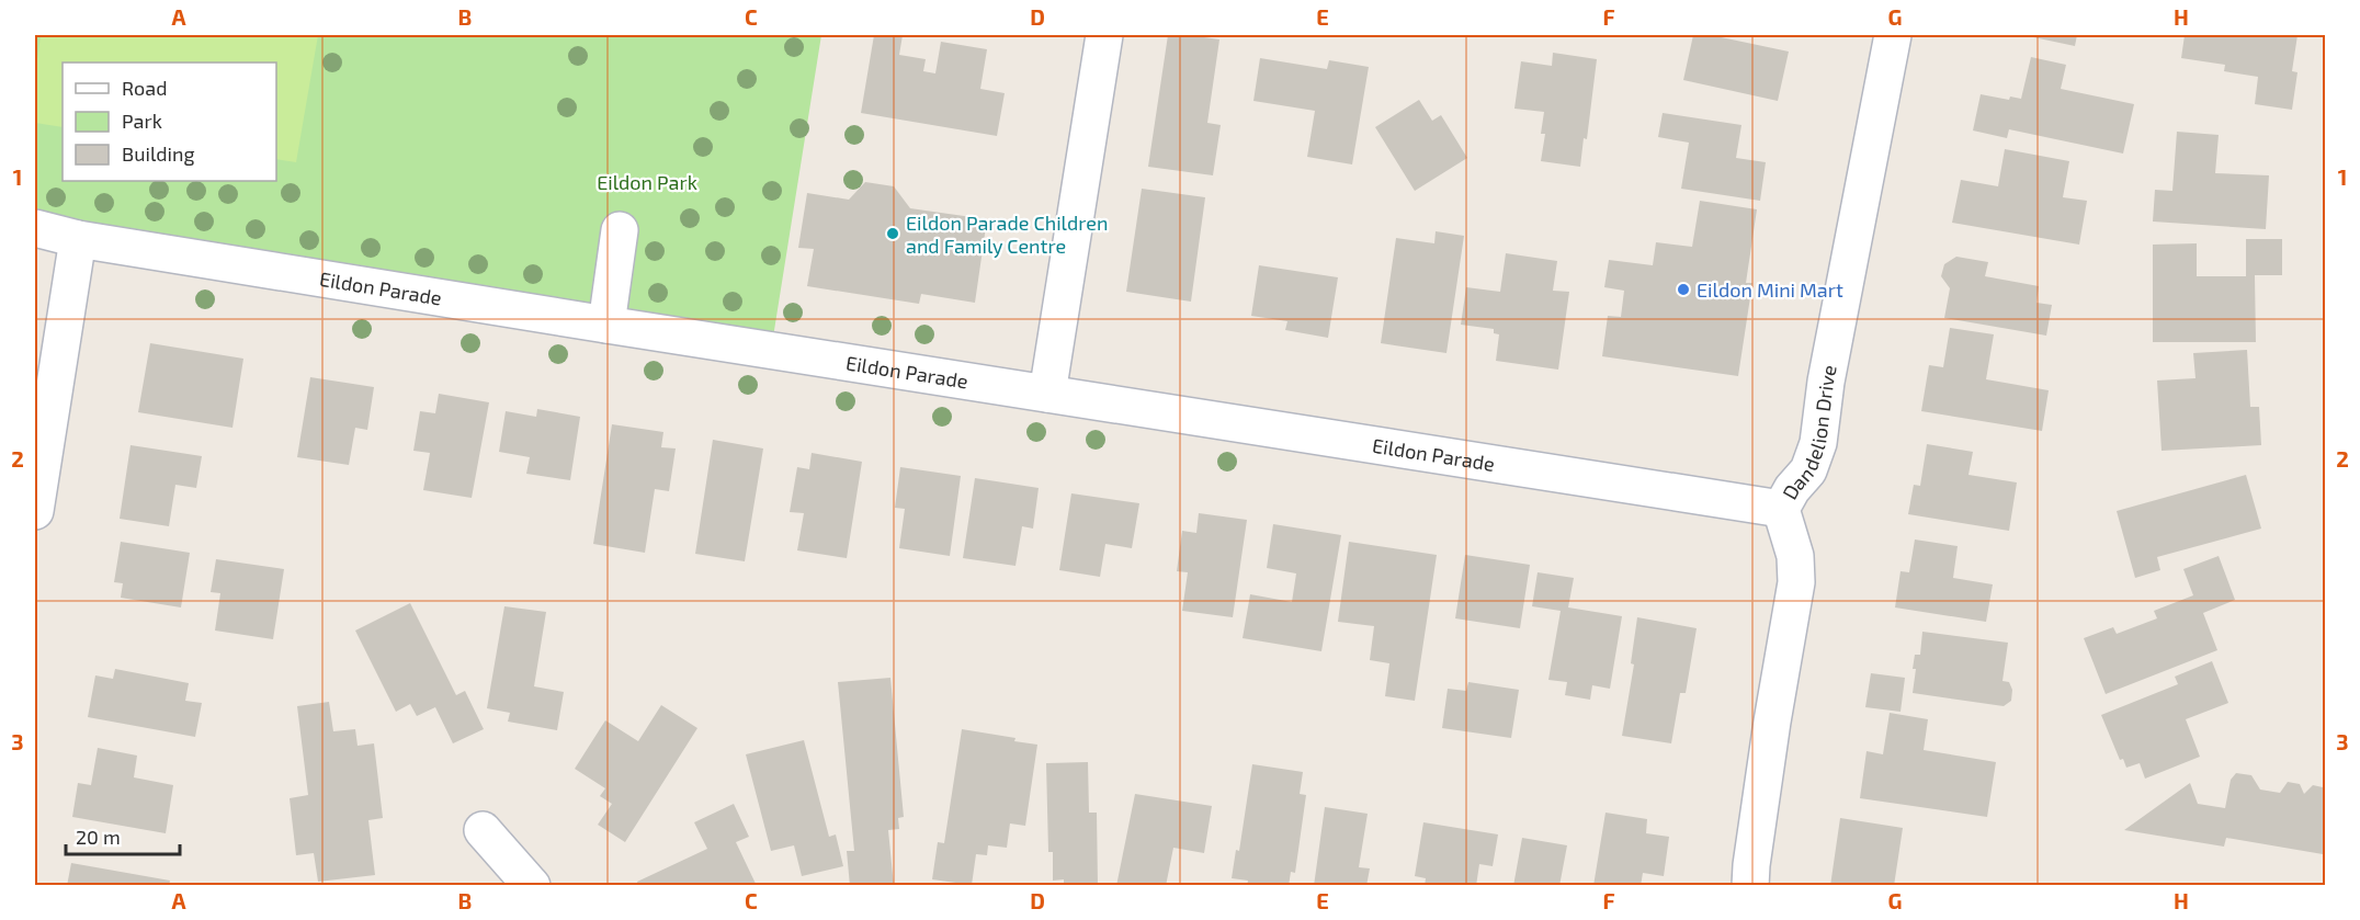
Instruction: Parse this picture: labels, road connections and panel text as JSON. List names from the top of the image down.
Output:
{
  "streets": {
    "street": ["Eildon Parade", "Dandelion Drive"]
  },
  "crossings": [
    ["Eildon Parade", "Dandelion Drive"]
  ],
  "parks": ["Eildon Park"],
  "places": ["Eildon Parade Children and Family Centre", "Eildon Mini Mart"],
  "legend": ["Road", "Park", "Building"],
  "scale_bar": "20 m",
  "grid": {
    "columns": [
      "A",
      "B",
      "C",
      "D",
      "E",
      "F",
      "G",
      "H"
    ],
    "rows": ["1", "2", "3"]
  }
}
